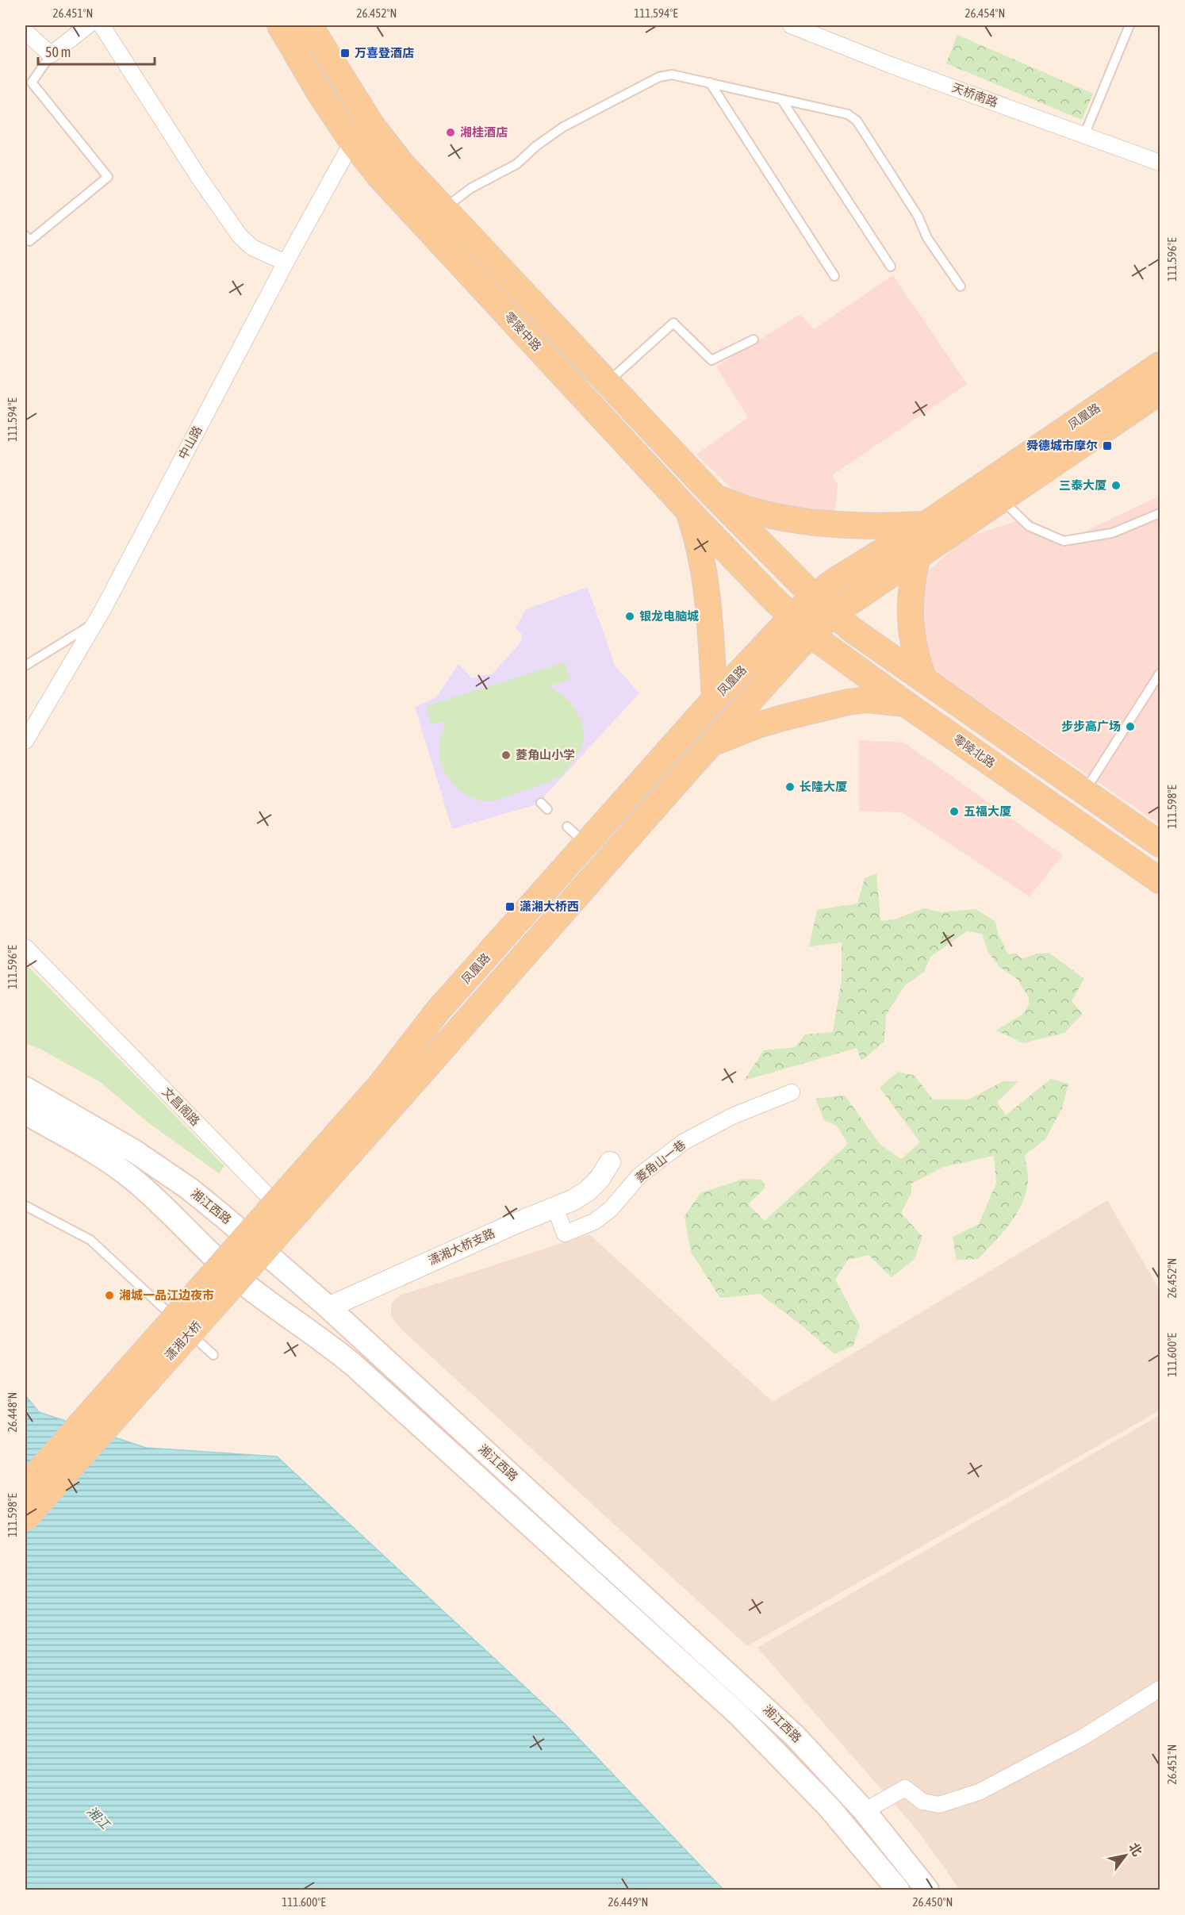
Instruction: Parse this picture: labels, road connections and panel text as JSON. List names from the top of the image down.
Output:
{
  "streets": {
    "main road": [
      "零陵中路",
      "凤凰路",
      "零陵北路",
      "湘江西路",
      "潇湘大桥"
    ],
    "street": [
      "天桥南路",
      "中山路",
      "文昌阁路",
      "菱角山一巷",
      "潇湘大桥支路"
    ]
  },
  "crossings": [
    ["零陵中路", "凤凰路"],
    ["零陵中路", "中山路"],
    ["零陵中路", "零陵北路"],
    ["凤凰路", "零陵北路"],
    ["凤凰路", "潇湘大桥"],
    ["菱角山一巷", "潇湘大桥支路"],
    ["湘江西路", "潇湘大桥支路"]
  ],
  "water": ["湘江"],
  "places": {
    "transit": ["万喜登酒店", "舜德城市摩尔", "潇湘大桥西"],
    "other": [
      "湘桂酒店",
      "三泰大厦",
      "银龙电脑城",
      "步步高广场",
      "菱角山小学",
      "长隆大厦",
      "五福大厦",
      "湘城一品江边夜市"
    ]
  },
  "scale_bar": "50 m",
  "north": "top right",
  "coordinates": [
    "26.451°N",
    "26.452°N",
    "111.594°E",
    "26.454°N",
    "111.596°E",
    "111.598°E",
    "111.600°E",
    "26.448°N",
    "26.449°N",
    "26.450°N"
  ]
}
